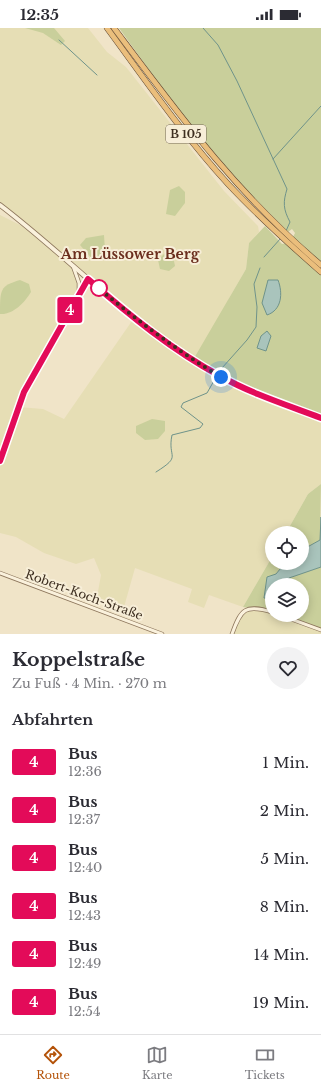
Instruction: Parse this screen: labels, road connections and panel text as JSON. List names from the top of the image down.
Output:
{
  "streets": {
    "highway": ["B 105"],
    "street": ["Robert-Koch-Straße"]
  },
  "districts": ["Am Lüssower Berg"],
  "lines": ["bus line 4"],
  "page": {
    "status": "12:35",
    "on_map": "4",
    "heading": [
      ["Koppelstraße", "Zu Fuß · 4 Min. · 270 m"],
      "Abfahrten"
    ],
    "list": [
      {
        "mark": "4",
        "name": "Bus",
        "note": "12:36",
        "value": "1 Min."
      },
      {
        "mark": "4",
        "name": "Bus",
        "note": "12:37",
        "value": "2 Min."
      },
      {
        "mark": "4",
        "name": "Bus",
        "note": "12:40",
        "value": "5 Min."
      },
      {
        "mark": "4",
        "name": "Bus",
        "note": "12:43",
        "value": "8 Min."
      },
      {
        "mark": "4",
        "name": "Bus",
        "note": "12:49",
        "value": "14 Min."
      },
      {
        "mark": "4",
        "name": "Bus",
        "note": "12:54",
        "value": "19 Min."
      }
    ],
    "tabs": ["Route", "Karte", "Tickets"]
  }
}
